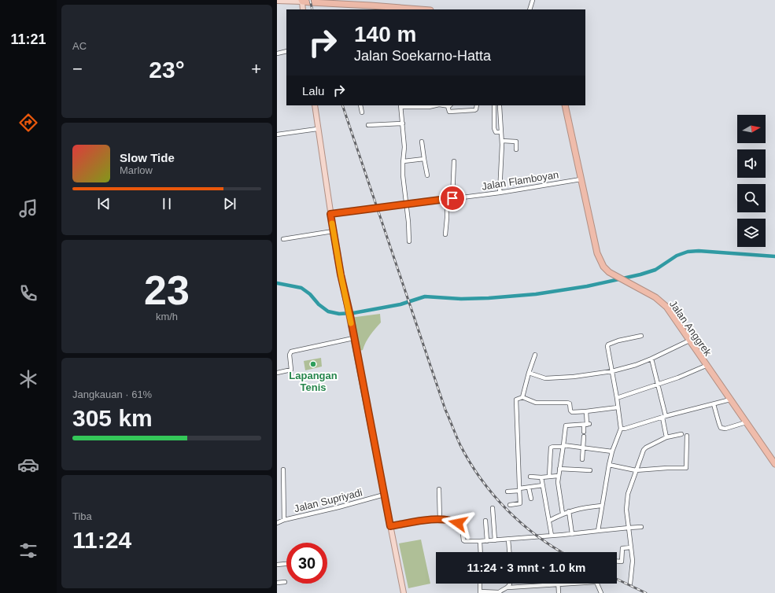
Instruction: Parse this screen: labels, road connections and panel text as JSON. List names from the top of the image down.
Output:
{
  "streets": {
    "highway": ["Jalan Anggrek"],
    "street": ["Jalan Flamboyan", "Jalan Supriyadi"]
  },
  "crossings": [
    ["Jalan Flamboyan", "Jalan Anggrek"]
  ],
  "places": ["Lapangan Tenis"],
  "north": "right",
  "page": {
    "tabs": "11:21",
    "tile": [
      "AC",
      ["23", "km/h"],
      ["Jangkauan · 61%", "305 km"],
      ["Tiba", "11:24"]
    ],
    "turn": ["140 m", "Jalan Soekarno-Hatta"],
    "heat": ["−", "23°", "+"],
    "then": "Lalu",
    "song": ["Slow Tide", "Marlow"],
    "limit": "30",
    "trip": "11:24 · 3 mnt · 1.0 km"
  }
}
